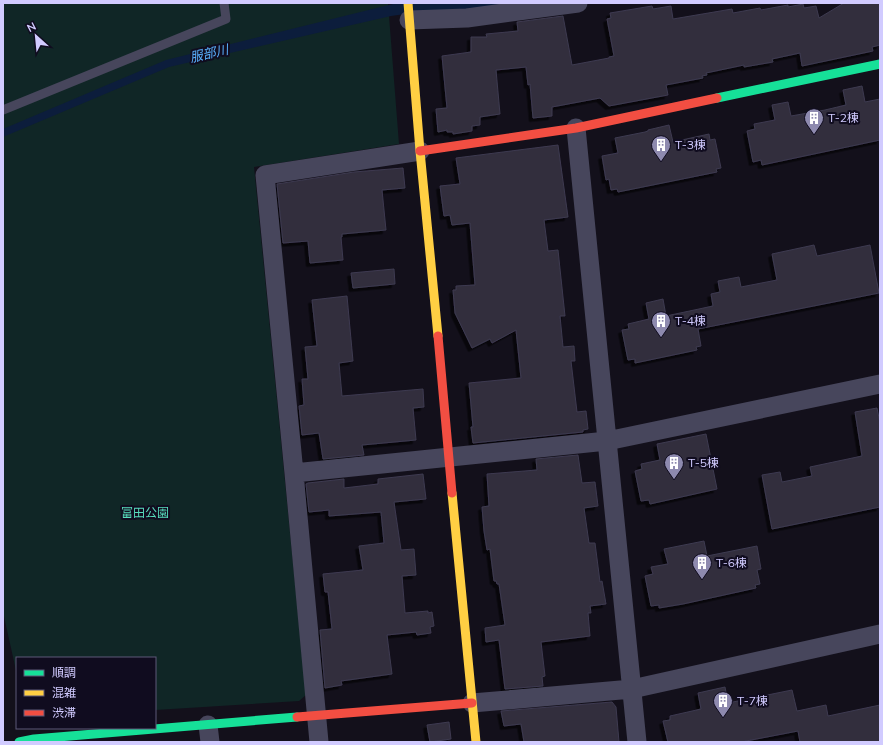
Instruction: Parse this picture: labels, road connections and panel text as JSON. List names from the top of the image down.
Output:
{
  "water": ["服部川"],
  "parks": ["富田公園"],
  "places": {
    "building": [
      "T-2棟",
      "T-3棟",
      "T-4棟",
      "T-5棟",
      "T-6棟",
      "T-7棟"
    ]
  },
  "legend": ["順調", "混雑", "渋滞"],
  "north": "top left"
}
